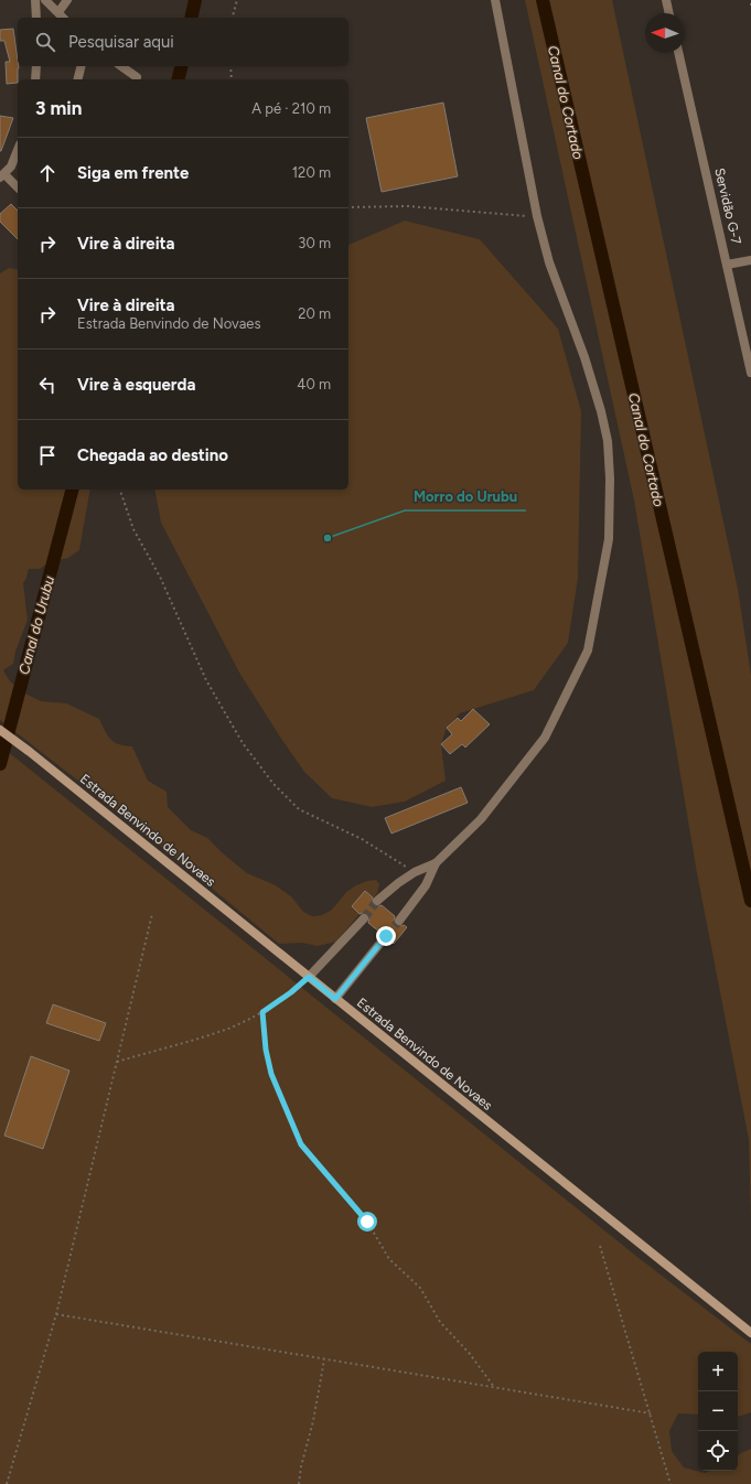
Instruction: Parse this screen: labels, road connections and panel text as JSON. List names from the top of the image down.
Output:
{
  "streets": {
    "street": ["Servidão G-7", "Estrada Benvindo de Novaes"]
  },
  "water": ["Canal do Cortado", "Canal do Urubu"],
  "places": ["Morro do Urubu"],
  "north": "left",
  "page": {
    "search": "Pesquisar aqui",
    "heading": ["3 min", "A pé · 210 m"],
    "list": [
      ["Siga em frente", "120 m"],
      ["Vire à direita", "30 m"],
      ["Vire à direita", "Estrada Benvindo de Novaes", "20 m"],
      ["Vire à esquerda", "40 m"],
      "Chegada ao destino"
    ],
    "map_buttons": ["+", "−"]
  }
}
